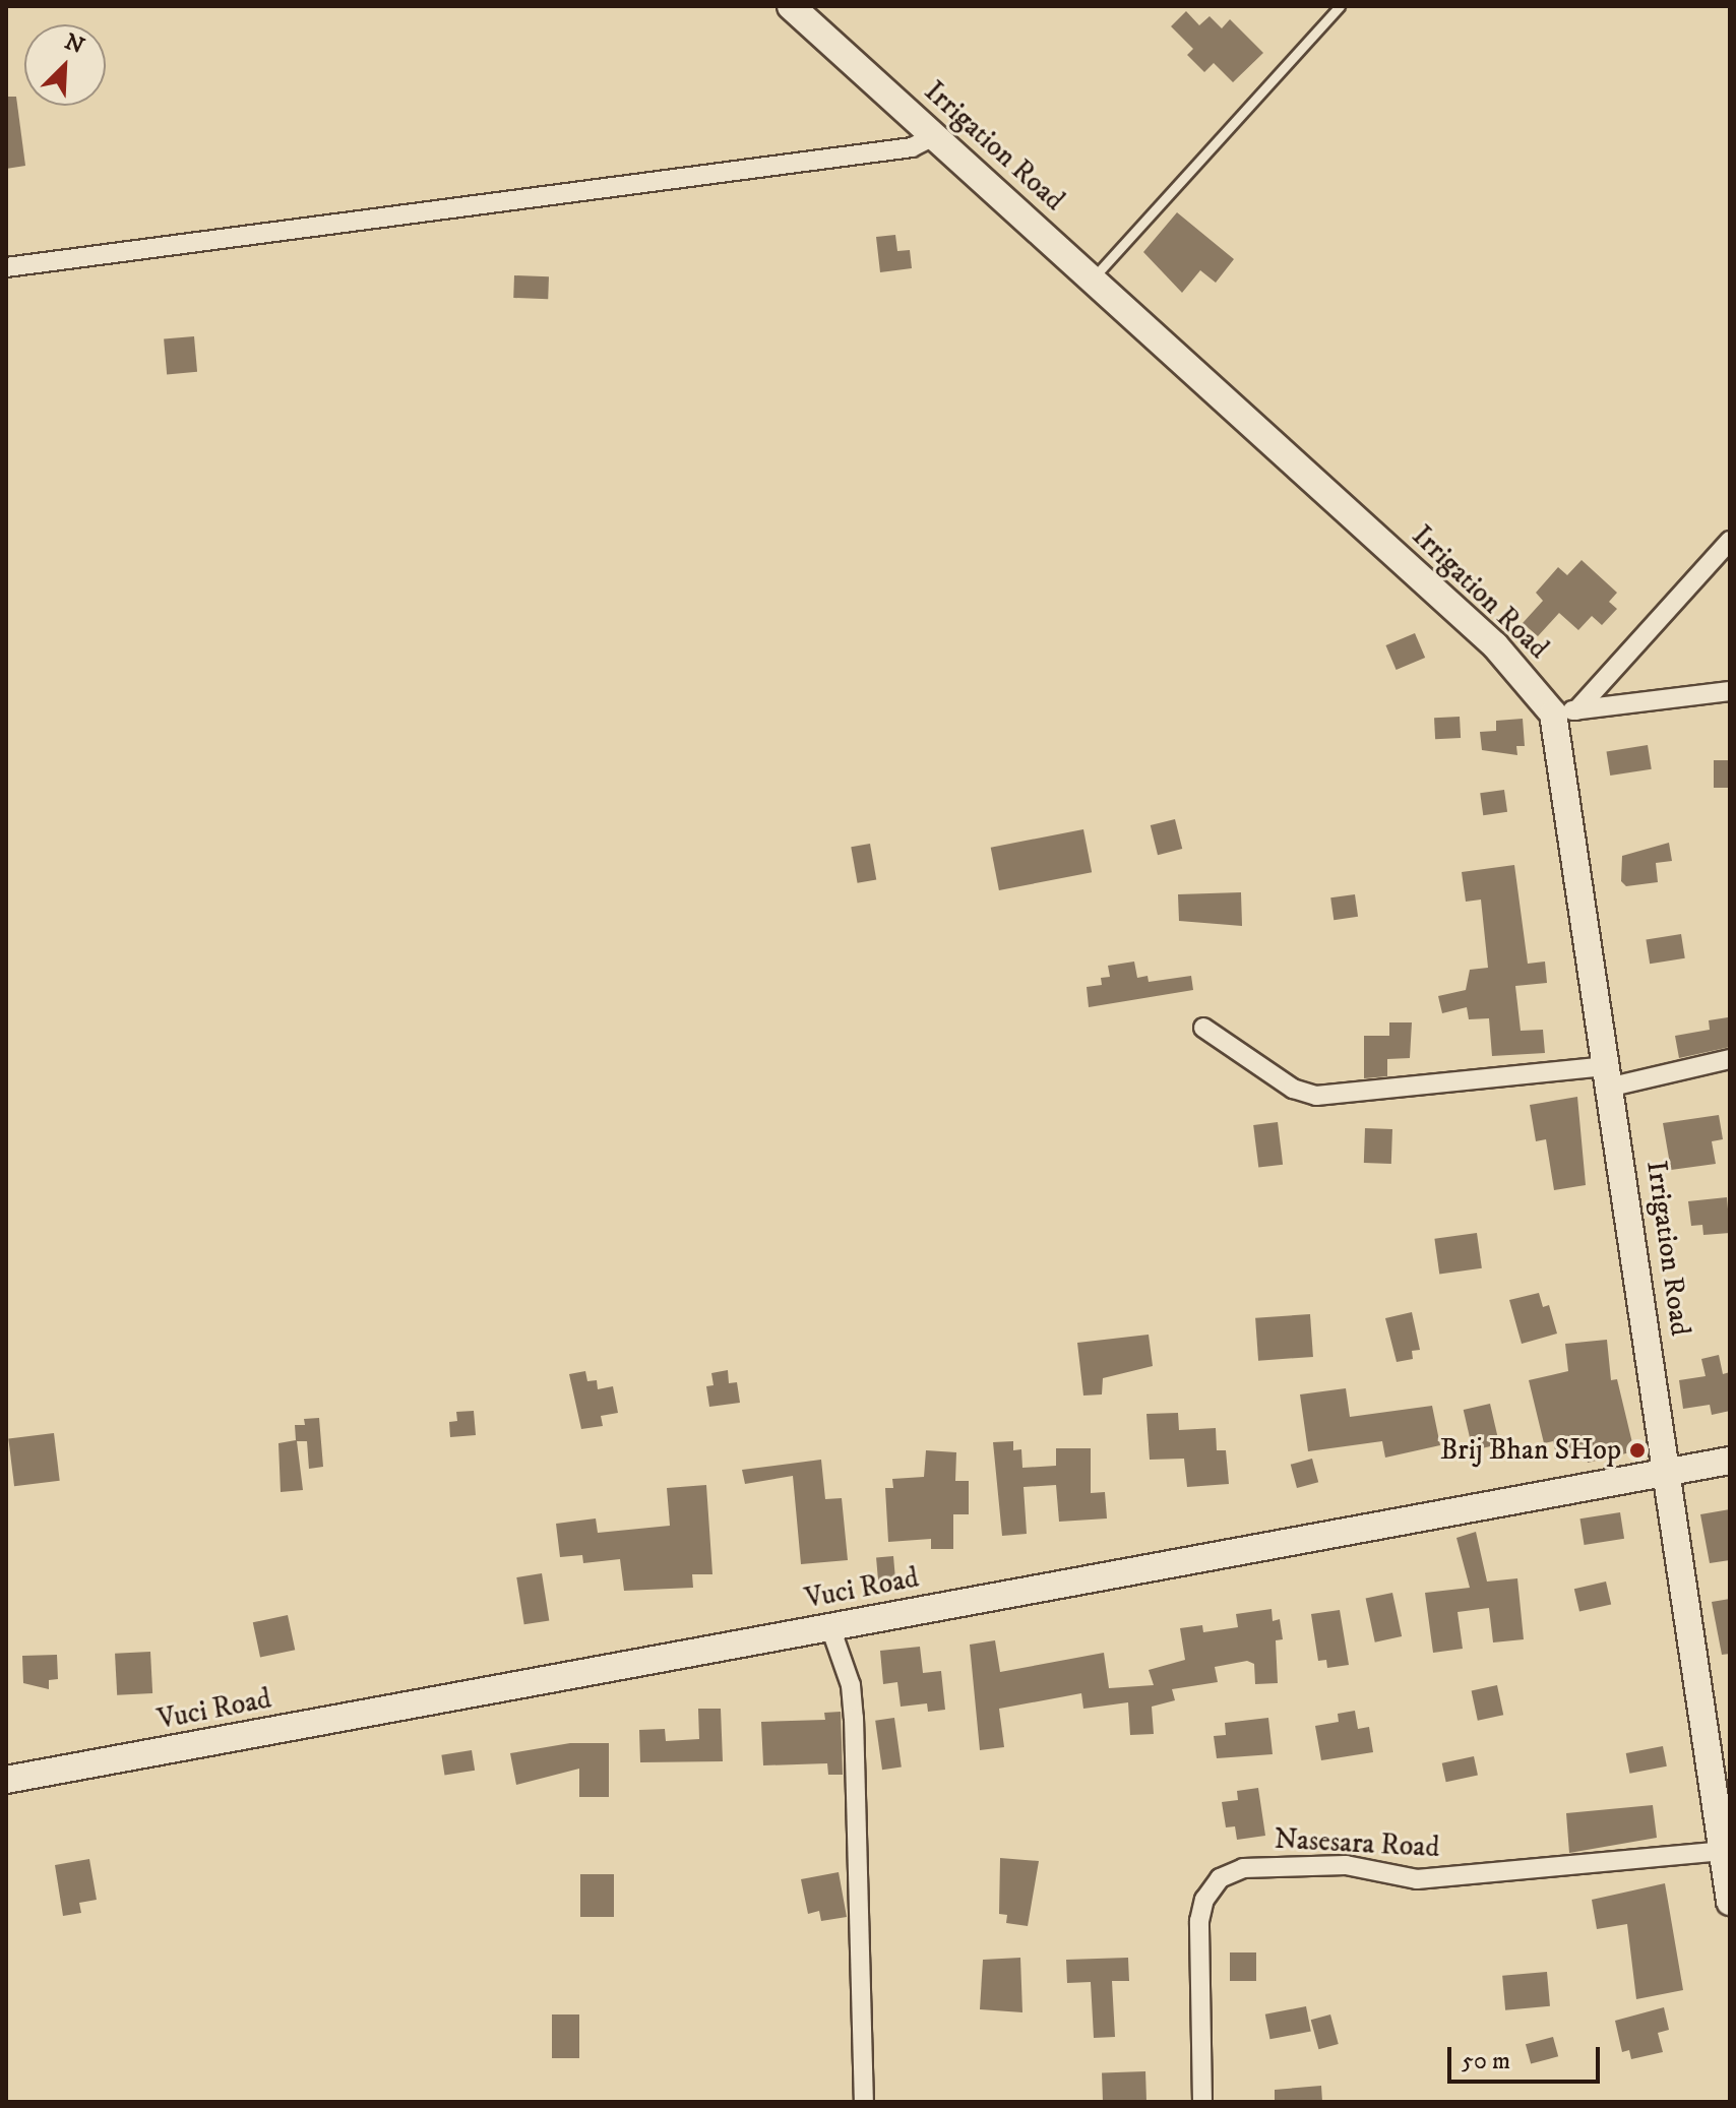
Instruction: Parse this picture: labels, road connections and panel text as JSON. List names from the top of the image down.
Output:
{
  "streets": {
    "street": ["Irrigation Road", "Vuci Road", "Nasesara Road"]
  },
  "crossings": [
    ["Irrigation Road", "Vuci Road"],
    ["Irrigation Road", "Nasesara Road"]
  ],
  "places": ["Brij Bhan SHop"],
  "scale_bar": "50 m",
  "north": "top right"
}
